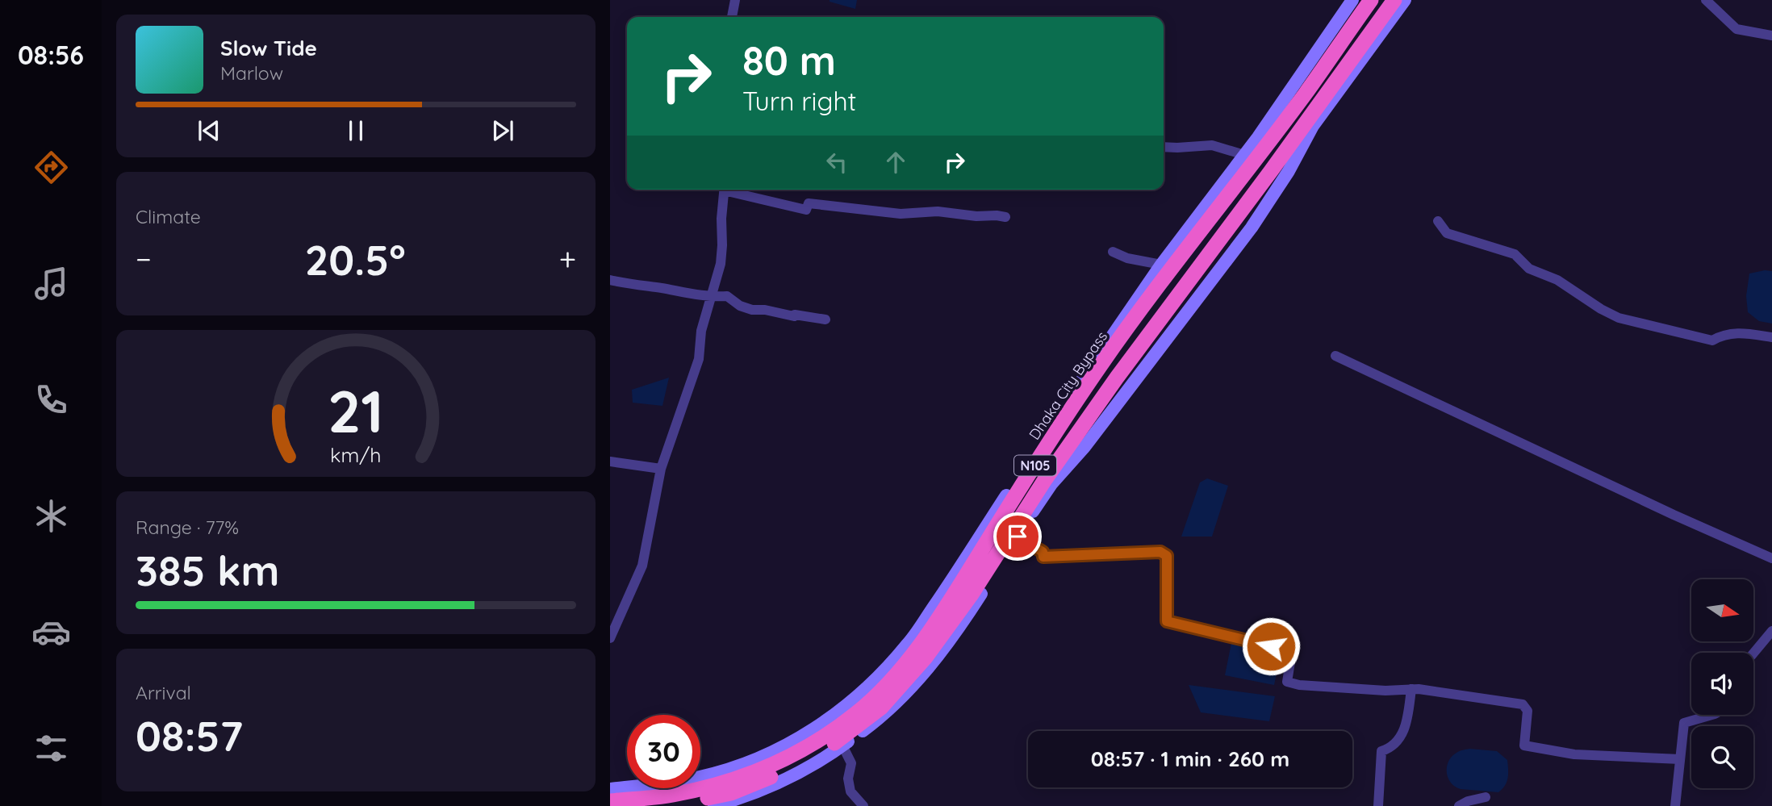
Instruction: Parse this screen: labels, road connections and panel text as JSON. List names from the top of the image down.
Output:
{
  "streets": {
    "highway": ["Dhaka City Bypass", "N105"]
  },
  "north": "right",
  "page": {
    "tabs": "08:56",
    "turn": ["80 m", "Turn right"],
    "song": ["Slow Tide", "Marlow"],
    "tile": [
      "Climate",
      ["Range · 77%", "385 km"],
      ["Arrival", "08:57"]
    ],
    "heat": ["−", "20.5°", "+"],
    "limit": "30",
    "trip": "08:57 · 1 min · 260 m",
    "gauge": ["21", "km/h"]
  }
}
